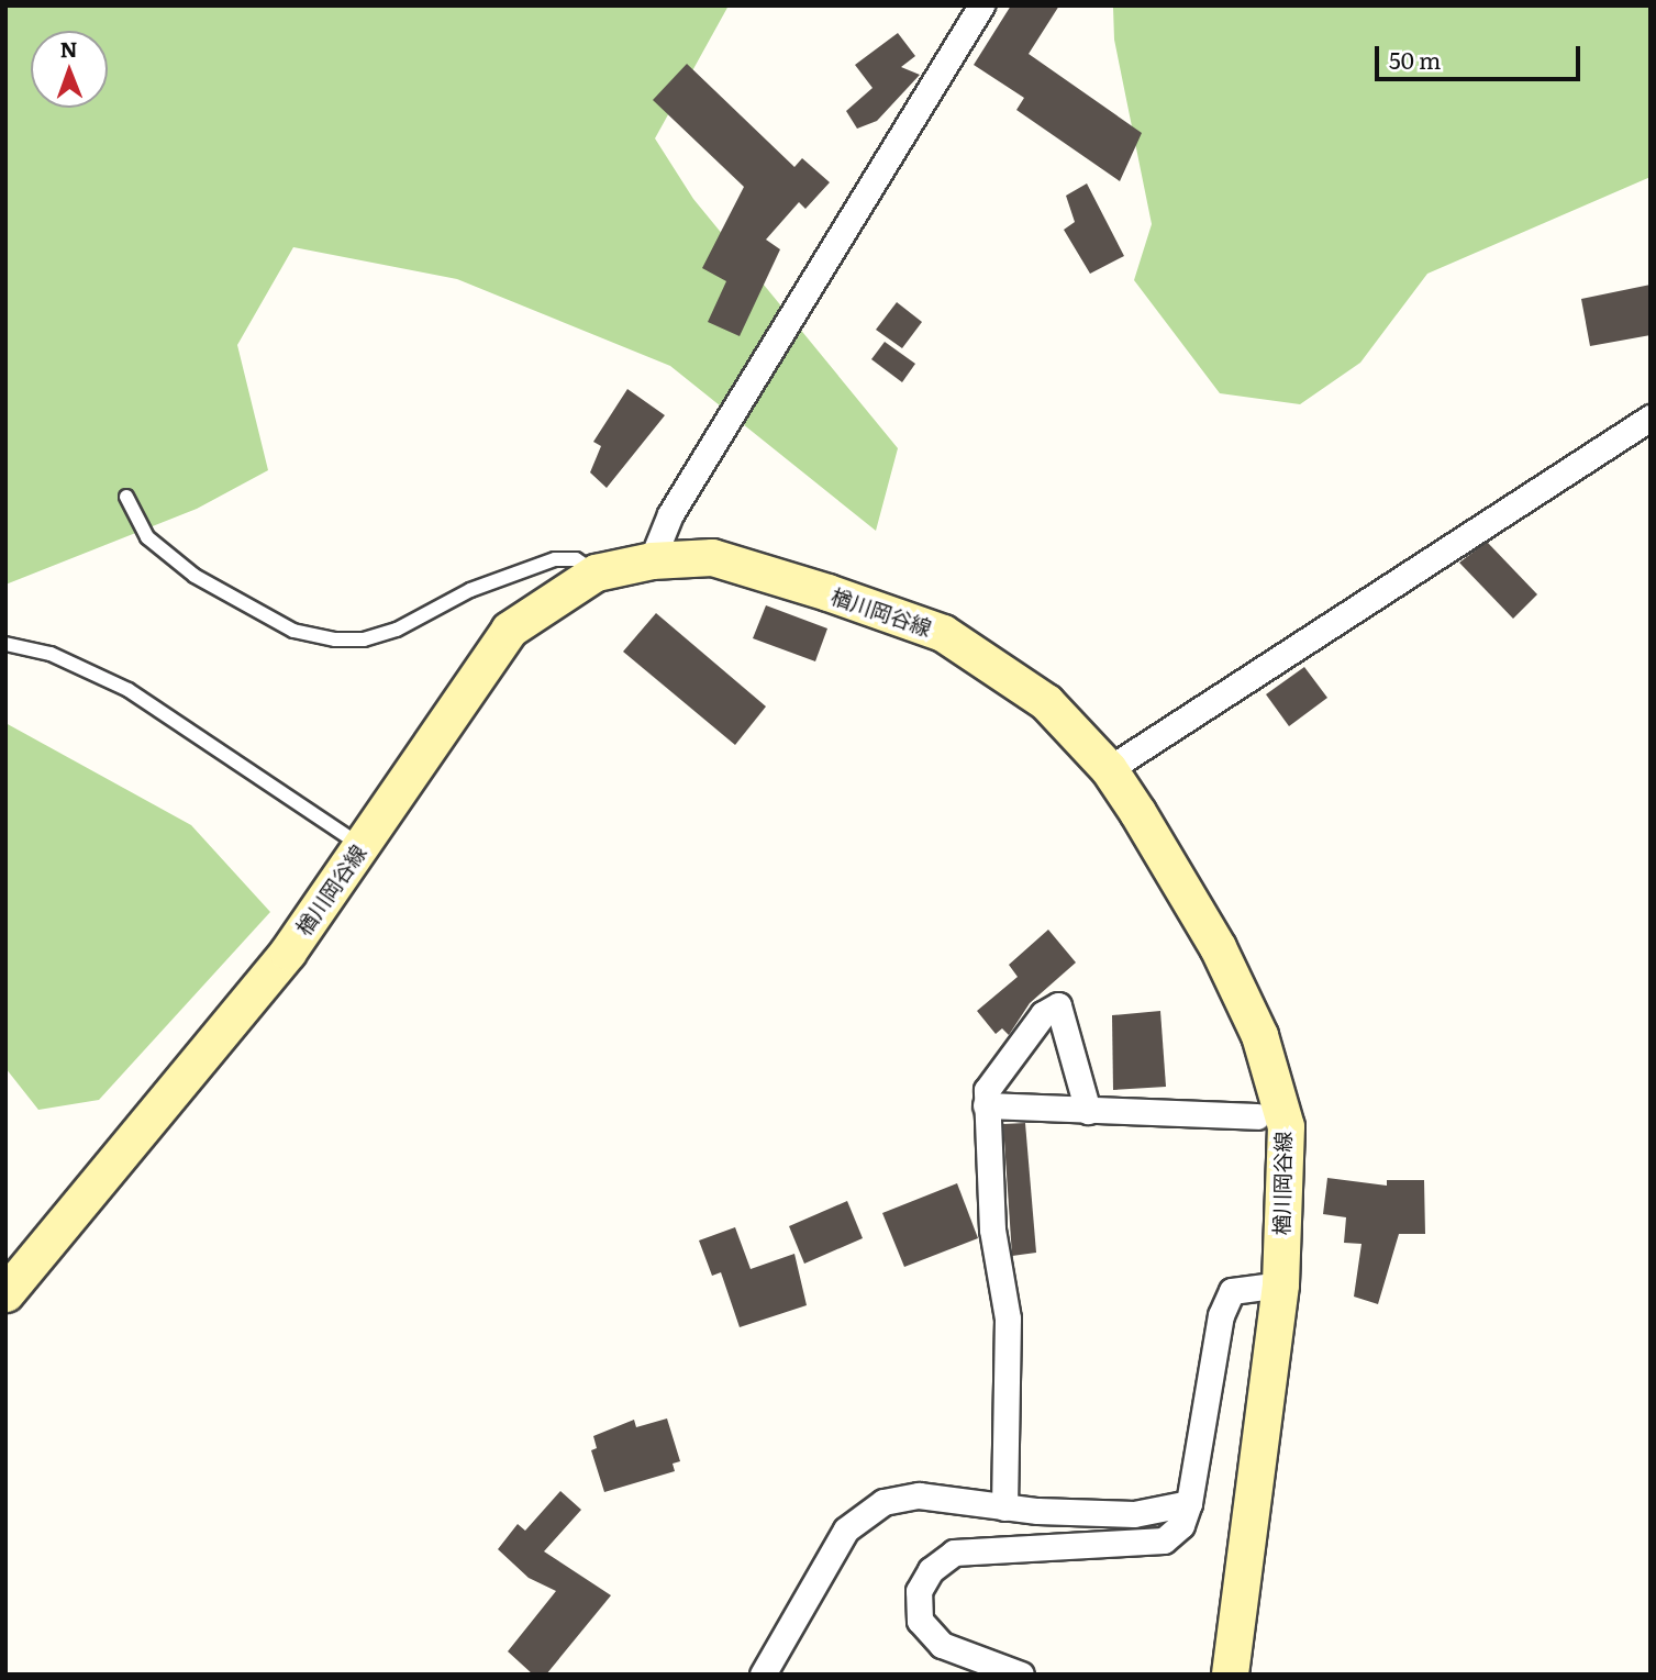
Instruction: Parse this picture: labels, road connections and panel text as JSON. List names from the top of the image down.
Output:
{
  "streets": {
    "main road": ["楢川岡谷線"]
  },
  "scale_bar": "50 m",
  "north": "top"
}
